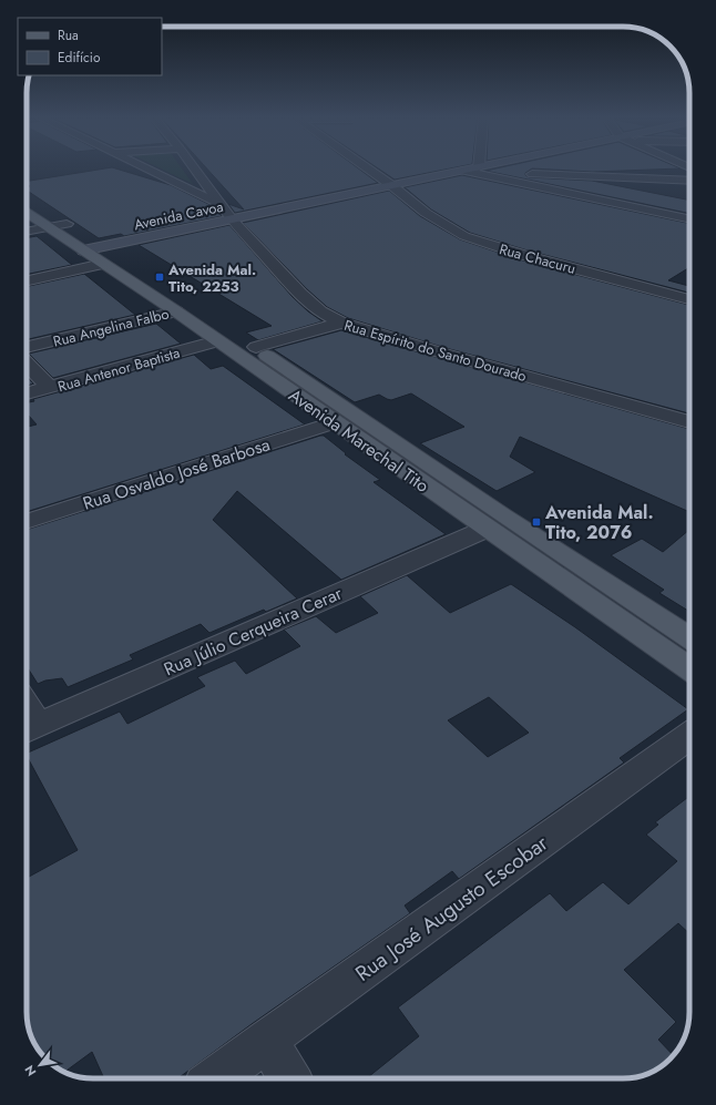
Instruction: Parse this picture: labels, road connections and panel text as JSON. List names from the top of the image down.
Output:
{
  "streets": {
    "main road": ["Avenida Marechal Tito"],
    "street": [
      "Avenida Cavoa",
      "Rua Chacuru",
      "Rua Angelina Falbo",
      "Rua Espírito do Santo Dourado",
      "Rua Antenor Baptista",
      "Rua Osvaldo José Barbosa",
      "Rua Júlio Cerqueira Cerar",
      "Rua José Augusto Escobar"
    ]
  },
  "crossings": [
    ["Avenida Cavoa", "Rua Chacuru"],
    ["Avenida Cavoa", "Rua Espírito do Santo Dourado"],
    ["Avenida Cavoa", "Avenida Marechal Tito"],
    ["Rua Angelina Falbo", "Avenida Marechal Tito"],
    ["Rua Antenor Baptista", "Avenida Marechal Tito"],
    ["Avenida Marechal Tito", "Rua Osvaldo José Barbosa"],
    ["Avenida Marechal Tito", "Rua Júlio Cerqueira Cerar"]
  ],
  "places": {
    "transit": ["Avenida Mal. Tito, 2253", "Avenida Mal. Tito, 2076"]
  },
  "legend": ["Rua", "Edifício"],
  "north": "bottom left"
}
